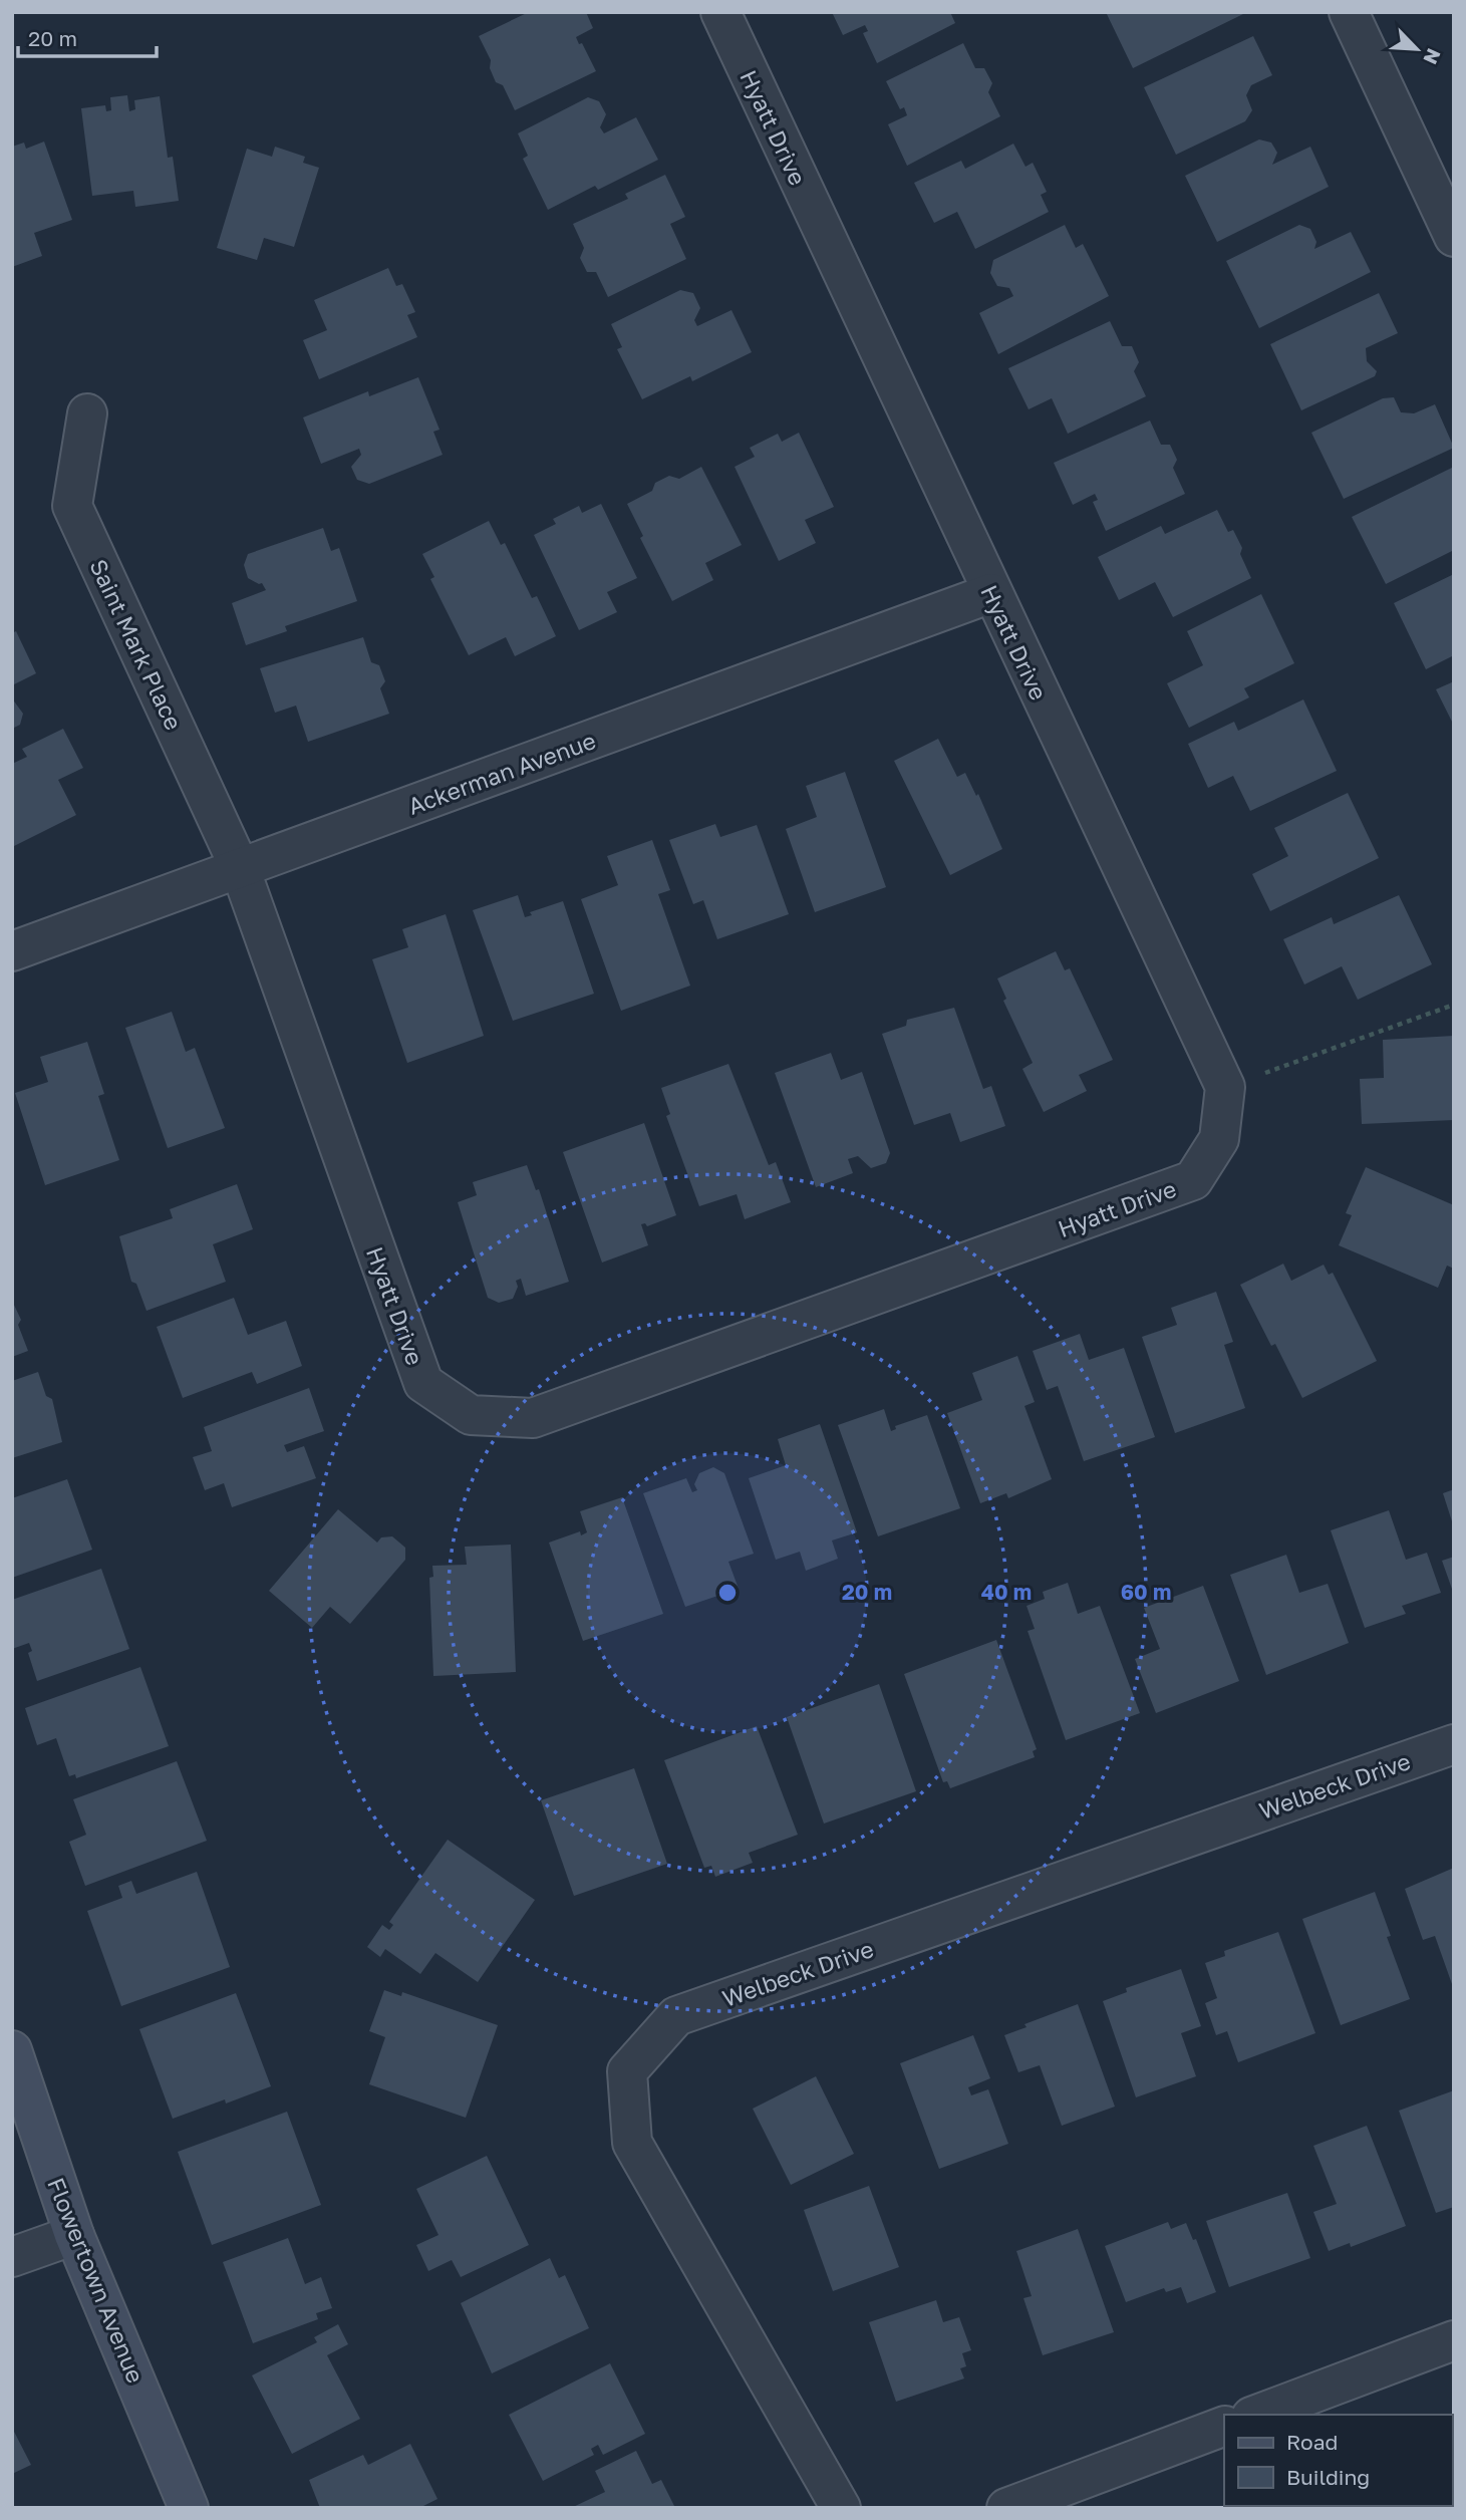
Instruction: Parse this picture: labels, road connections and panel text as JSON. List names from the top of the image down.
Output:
{
  "streets": {
    "street": [
      "Hyatt Drive",
      "Saint Mark Place",
      "Ackerman Avenue",
      "Welbeck Drive",
      "Flowertown Avenue"
    ]
  },
  "crossings": [
    ["Hyatt Drive", "Saint Mark Place"],
    ["Hyatt Drive", "Ackerman Avenue"],
    ["Saint Mark Place", "Ackerman Avenue"]
  ],
  "legend": ["Road", "Building"],
  "scale_bar": "20 m",
  "north": "bottom right",
  "rings": ["20 m", "40 m", "60 m"]
}
